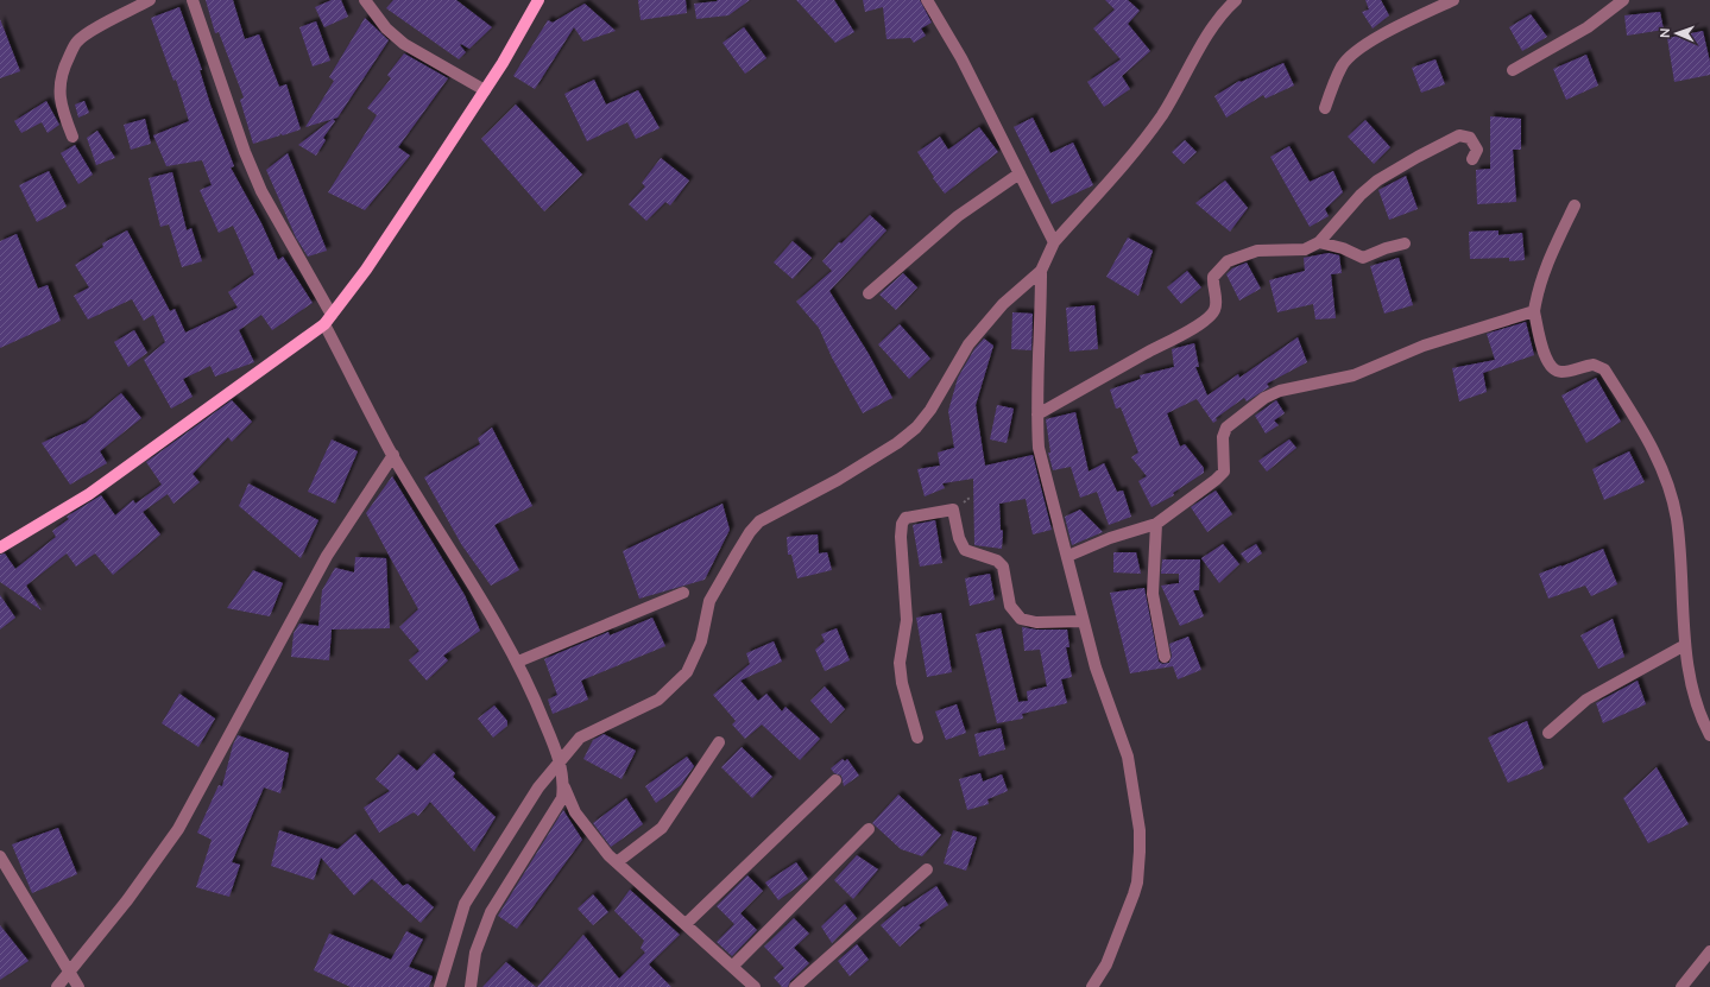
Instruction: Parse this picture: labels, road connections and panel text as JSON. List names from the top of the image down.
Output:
{
  "north": "left"
}
